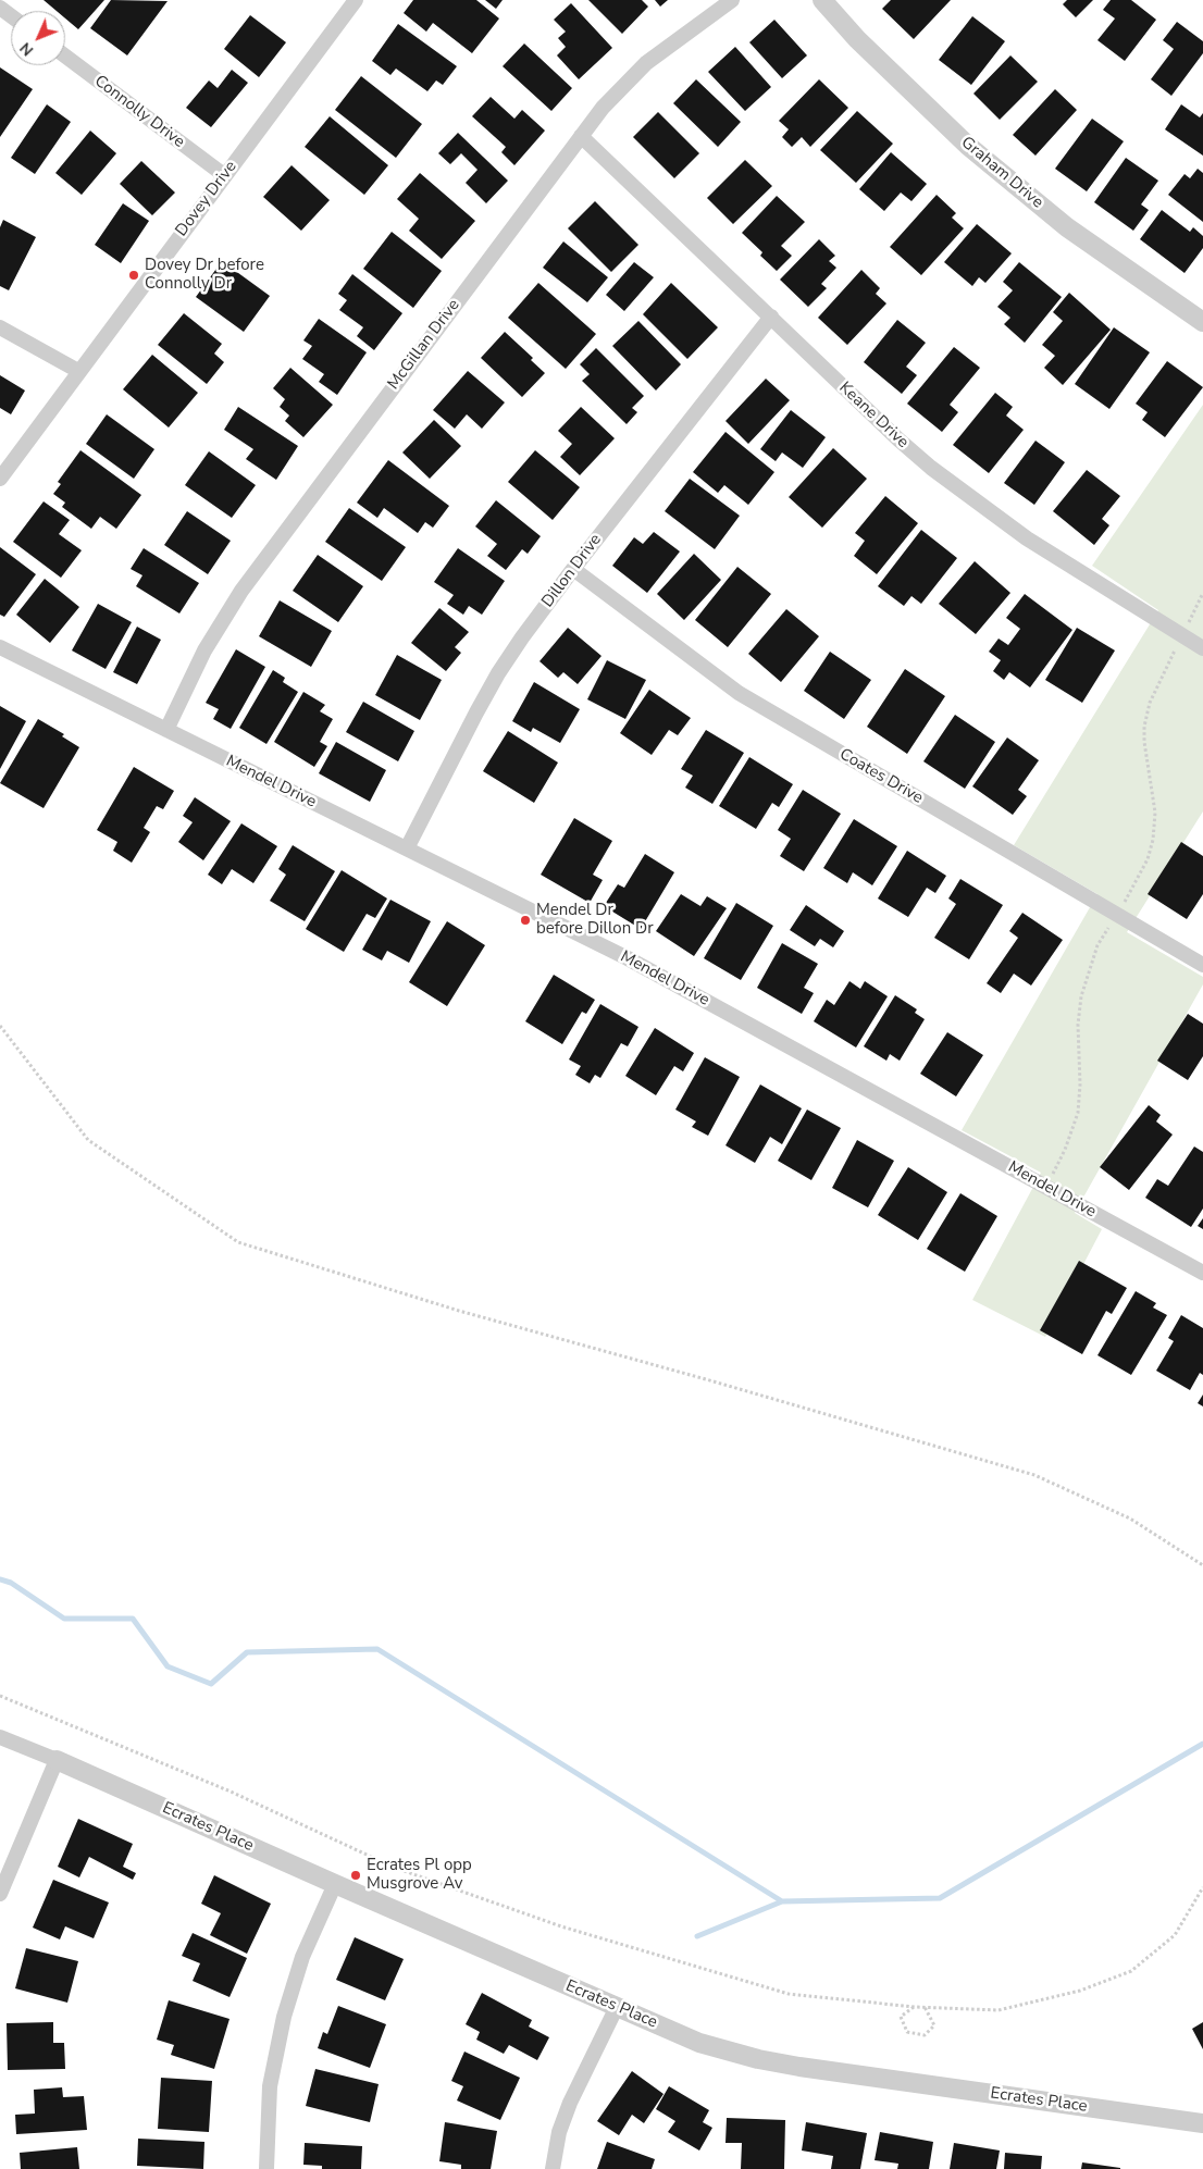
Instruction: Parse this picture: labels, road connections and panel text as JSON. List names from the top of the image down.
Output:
{
  "streets": {
    "street": [
      "Connolly Drive",
      "Graham Drive",
      "Dovey Drive",
      "McGillan Drive",
      "Keane Drive",
      "Dillon Drive",
      "Coates Drive",
      "Mendel Drive",
      "Ecrates Place"
    ]
  },
  "crossings": [
    ["Connolly Drive", "Dovey Drive"],
    ["McGillan Drive", "Keane Drive"],
    ["McGillan Drive", "Mendel Drive"],
    ["Keane Drive", "Dillon Drive"],
    ["Dillon Drive", "Coates Drive"],
    ["Dillon Drive", "Mendel Drive"]
  ],
  "places": ["Dovey Dr before Connolly Dr", "Mendel Dr before Dillon Dr", "Ecrates Pl opp Musgrove Av"],
  "north": "bottom left"
}
